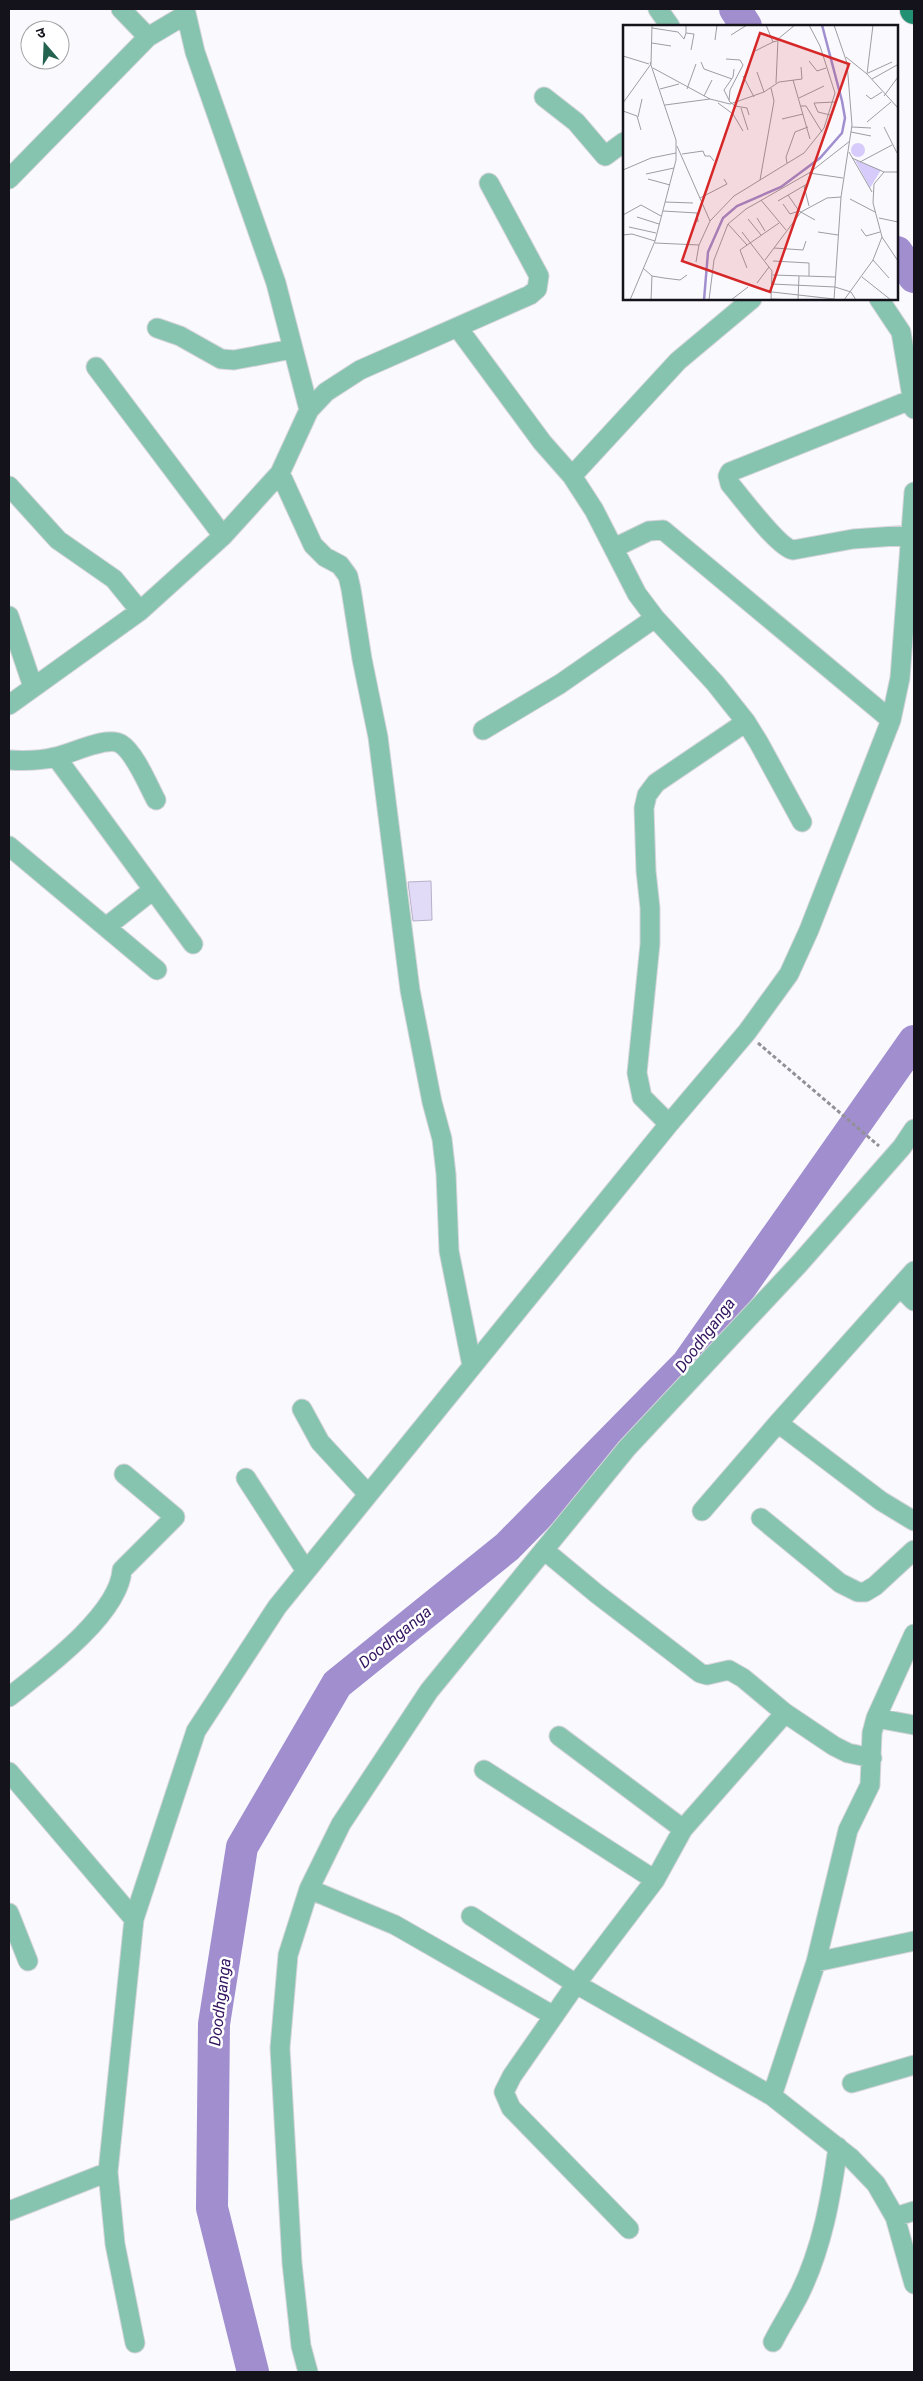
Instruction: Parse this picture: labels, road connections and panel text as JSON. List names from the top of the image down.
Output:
{
  "water": ["Doodhganga"],
  "north": "top"
}
